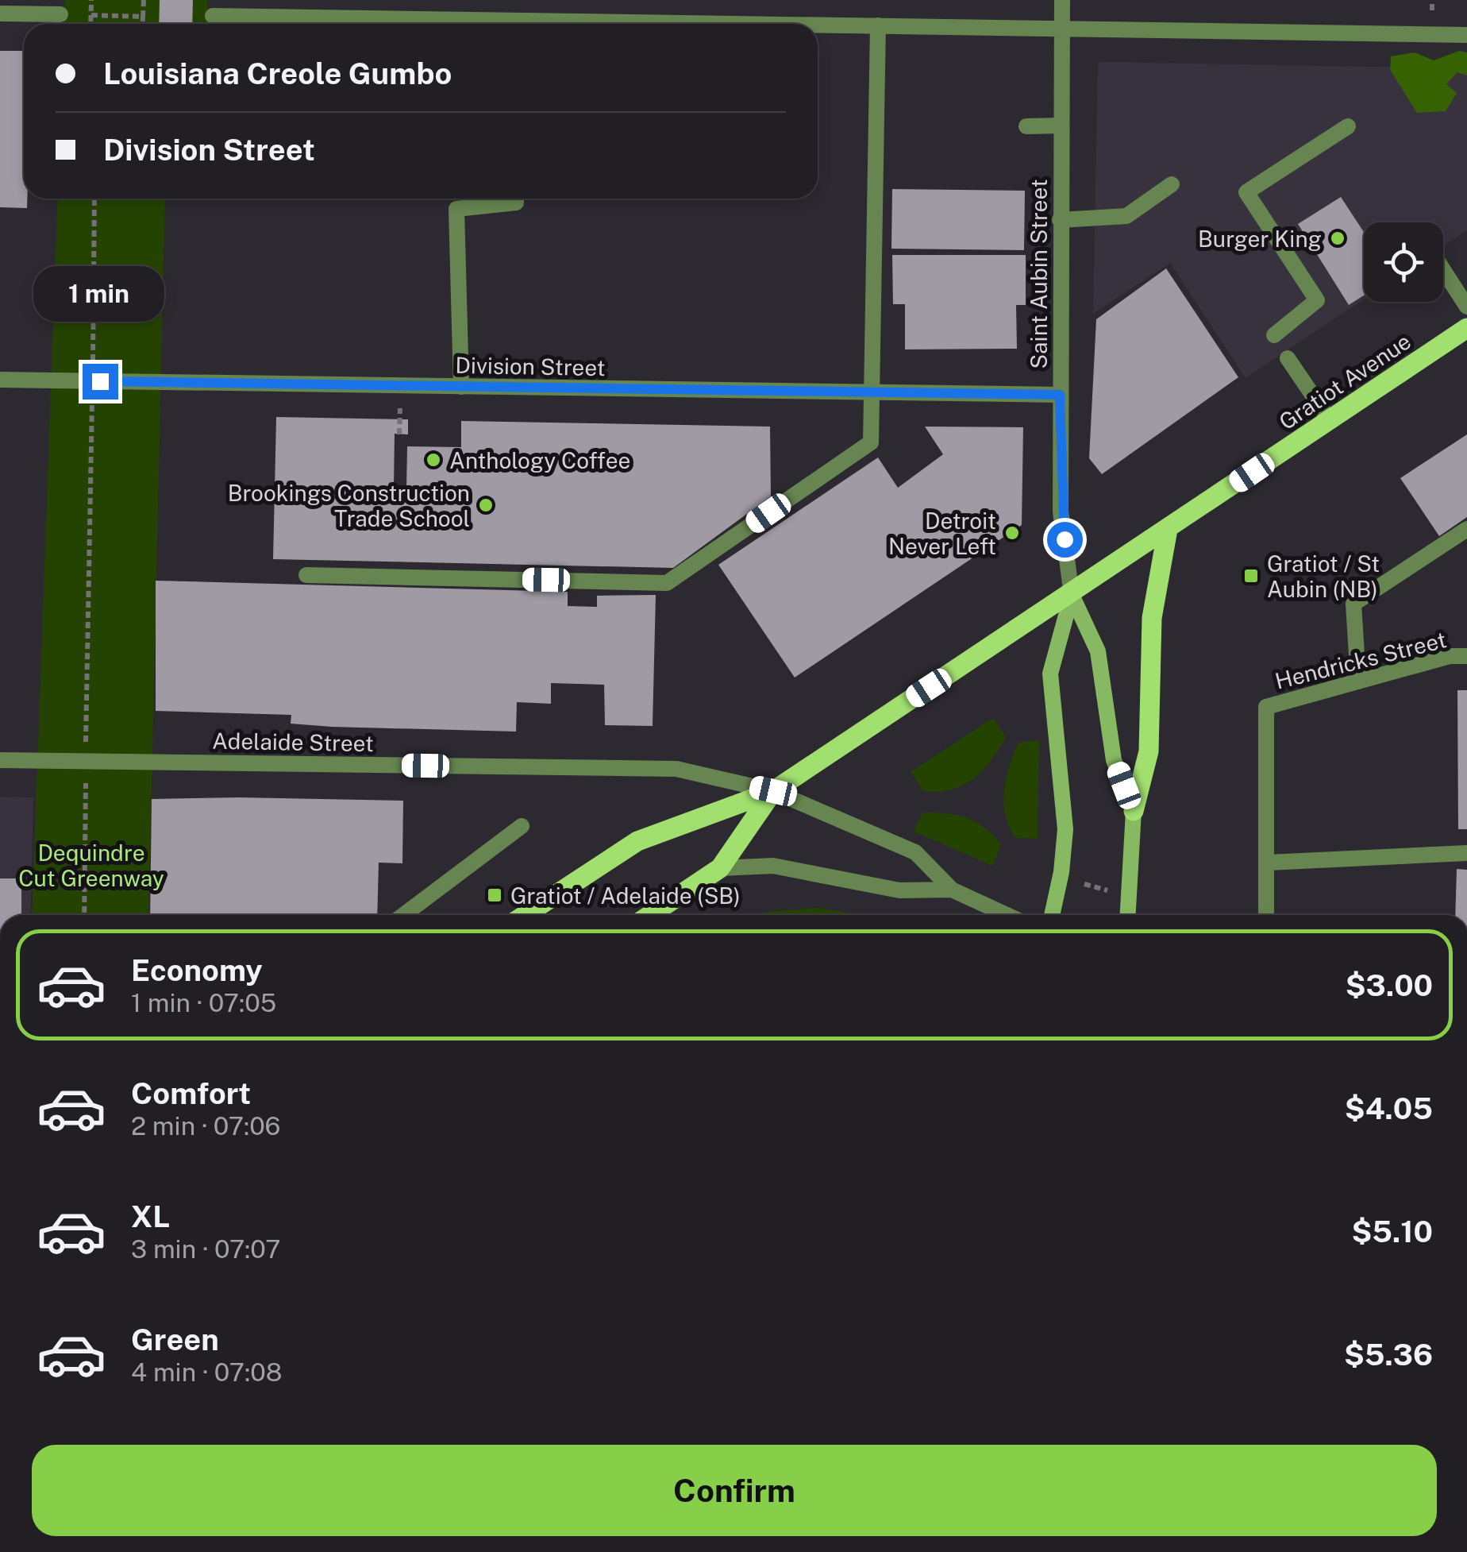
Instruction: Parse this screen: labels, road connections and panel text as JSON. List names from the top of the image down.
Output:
{
  "streets": {
    "main road": ["Saint Aubin Street", "Gratiot Avenue"],
    "street": ["Division Street", "Hendricks Street", "Adelaide Street"]
  },
  "crossings": [
    ["Saint Aubin Street", "Division Street"],
    ["Saint Aubin Street", "Gratiot Avenue"],
    ["Gratiot Avenue", "Adelaide Street"]
  ],
  "parks": ["Dequindre Cut Greenway"],
  "places": {
    "other": [
      "Burger King",
      "Anthology Coffee",
      "Brookings Construction Trade School",
      "Detroit Never Left"
    ],
    "transit": ["Gratiot / St Aubin (NB)", "Gratiot / Adelaide (SB)"]
  },
  "page": {
    "banner": ["Louisiana Creole Gumbo", "Division Street"],
    "bubble": "1 min",
    "list": [
      {
        "name": "Economy",
        "note": "1 min · 07:05",
        "value": "$3.00"
      },
      {
        "name": "Comfort",
        "note": "2 min · 07:06",
        "value": "$4.05"
      },
      {
        "name": "XL",
        "note": "3 min · 07:07",
        "value": "$5.10"
      },
      {
        "name": "Green",
        "note": "4 min · 07:08",
        "value": "$5.36"
      }
    ],
    "buttons": "Confirm"
  }
}
